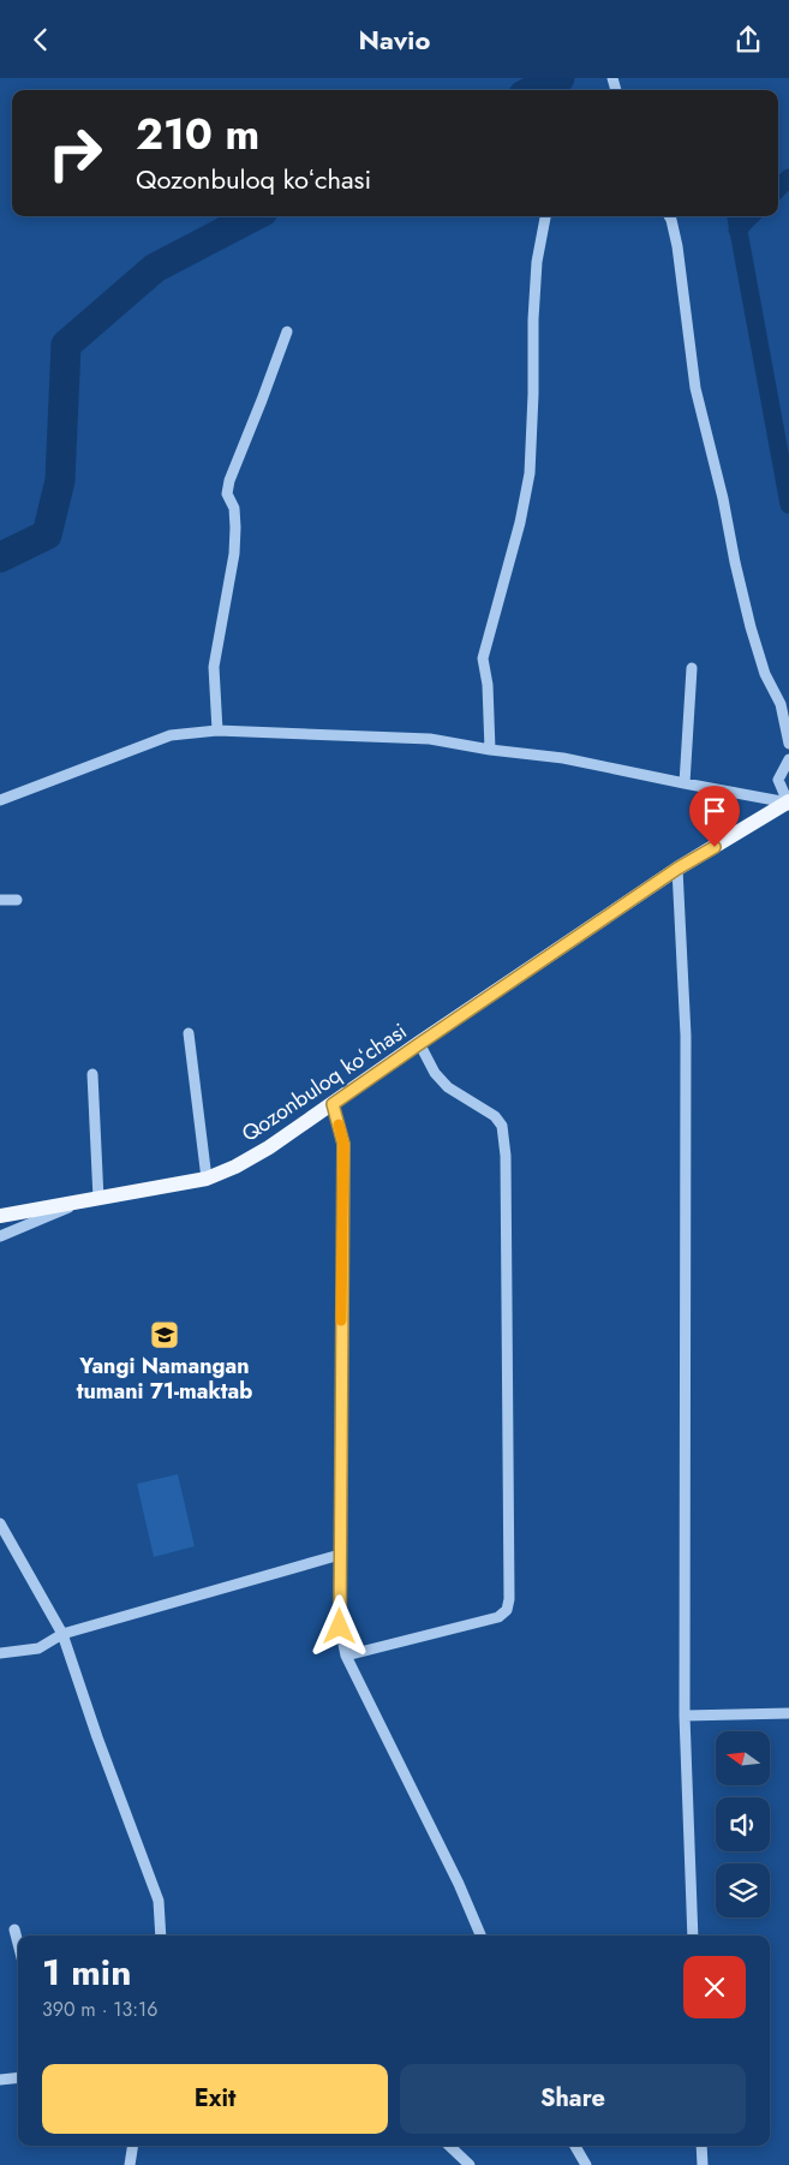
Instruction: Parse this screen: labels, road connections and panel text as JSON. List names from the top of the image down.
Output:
{
  "streets": {
    "main road": ["Qozonbuloq koʻchasi"]
  },
  "places": {
    "school or university": ["Yangi Namangan tumani 71-maktab"]
  },
  "north": "left",
  "page": {
    "header": "Navio",
    "turn": ["210 m", "Qozonbuloq koʻchasi"],
    "heading": ["1 min", "390 m · 13:16"],
    "buttons": ["Exit", "Share"]
  }
}
